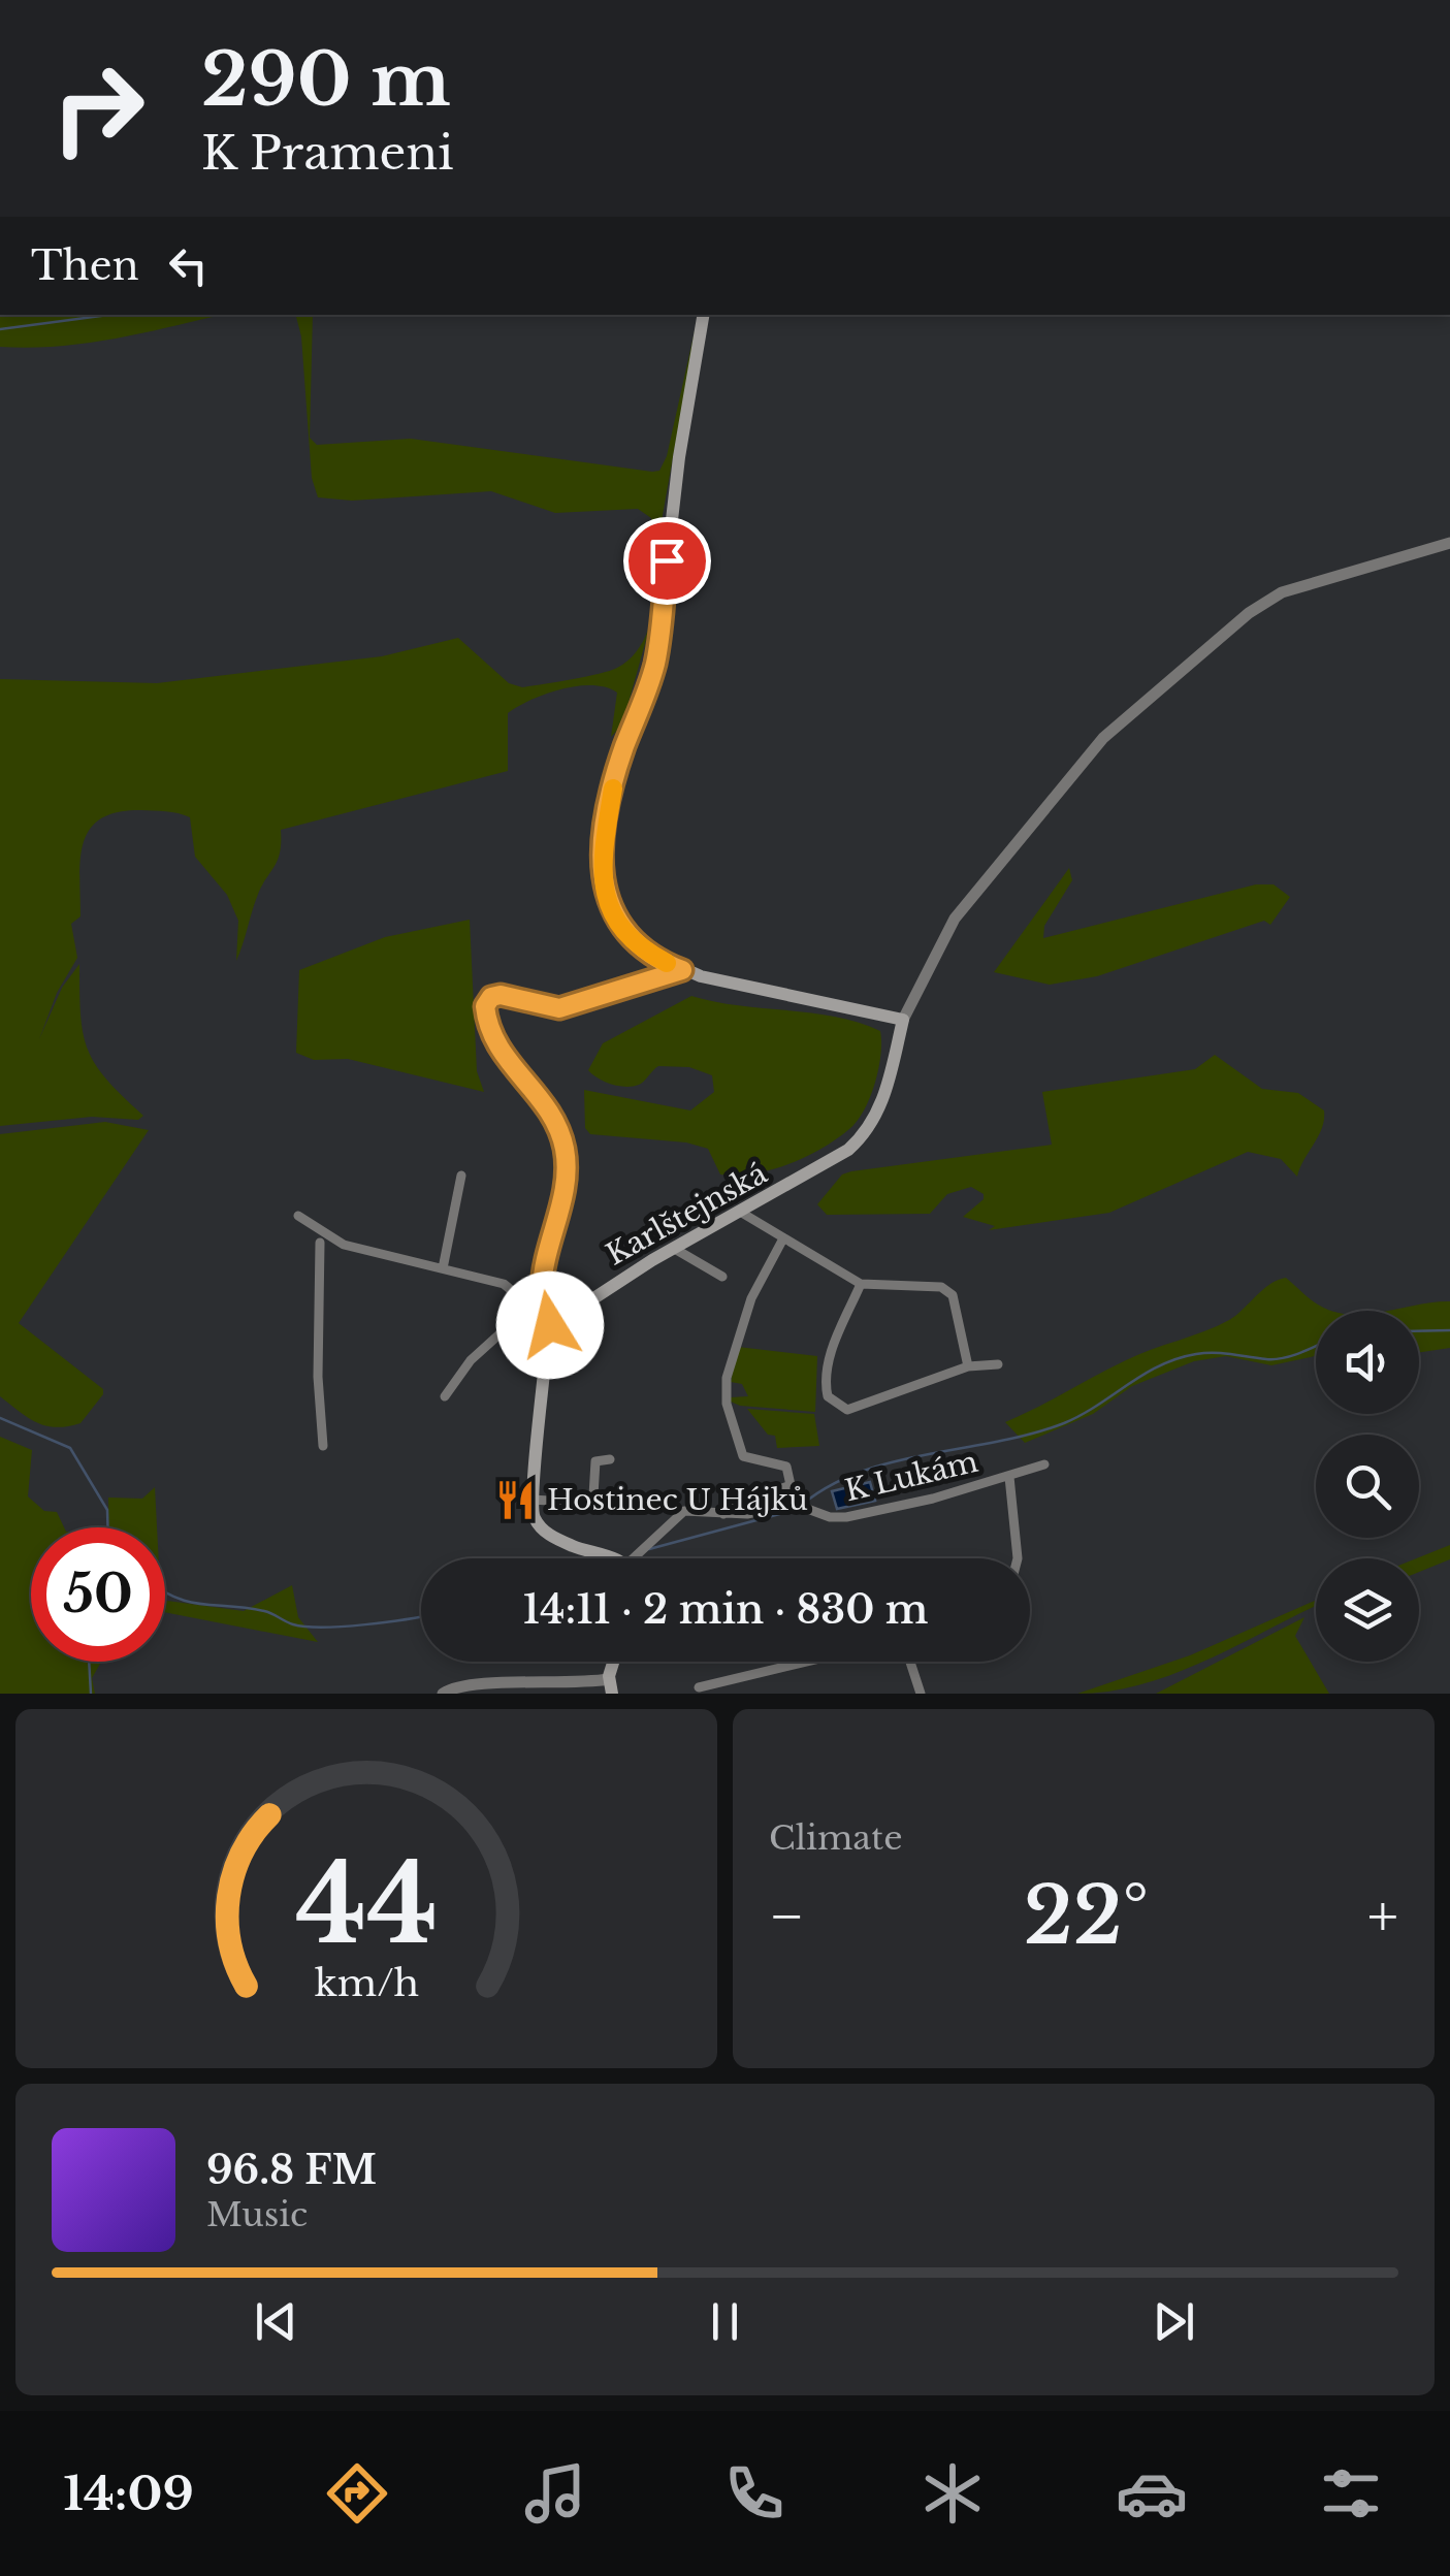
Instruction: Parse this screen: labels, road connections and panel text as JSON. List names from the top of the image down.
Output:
{
  "streets": {
    "main road": ["Karlštejnská"],
    "street": ["K Lukám"]
  },
  "places": {
    "restaurant": ["Hostinec U Hájků"]
  },
  "page": {
    "turn": ["290 m", "K Prameni"],
    "then": "Then",
    "limit": "50",
    "trip": "14:11 · 2 min · 830 m",
    "tile": "Climate",
    "heat": ["−", "22°", "+"],
    "song": ["96.8 FM", "Music"],
    "tabs": "14:09",
    "gauge": ["44", "km/h"]
  }
}
